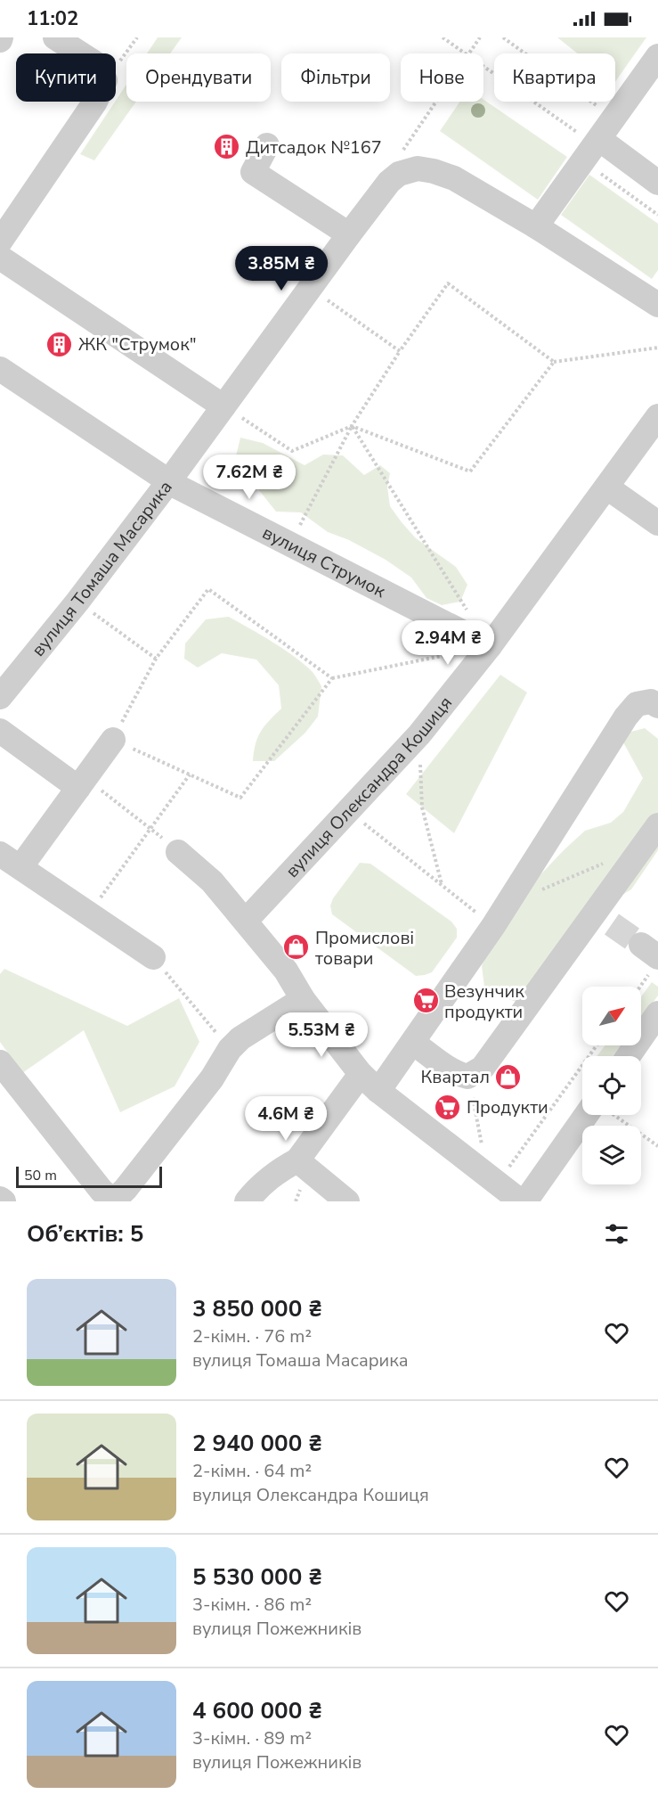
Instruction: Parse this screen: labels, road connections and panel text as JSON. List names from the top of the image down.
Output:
{
  "streets": {
    "street": ["вулиця Струмок", "вулиця Томаша Масарика", "вулиця Олександра Кошиця"]
  },
  "crossings": [
    ["вулиця Струмок", "вулиця Томаша Масарика"],
    ["вулиця Струмок", "вулиця Олександра Кошиця"]
  ],
  "places": {
    "building": ["Дитсадок №167", "ЖК \"Струмок\""],
    "shop": ["Промислові товари", "Квартал"],
    "supermarket": ["Везунчик продукти", "Продукти"]
  },
  "scale_bar": "50 m",
  "north": "top right",
  "page": {
    "status": "11:02",
    "chip": [
      "Купити",
      "Орендувати",
      "Фільтри",
      "Нове",
      "Квартира"
    ],
    "price": [
      "3.85M ₴",
      "7.62M ₴",
      "2.94M ₴",
      "5.53M ₴",
      "4.6M ₴"
    ],
    "scale": "50 m",
    "heading": "Об’єктів: 5",
    "list": [
      {
        "name": "3 850 000 ₴",
        "note": "2-кімн. · 76 m² · вулиця Томаша Масарика"
      },
      {
        "name": "2 940 000 ₴",
        "note": "2-кімн. · 64 m² · вулиця Олександра Кошиця"
      },
      {
        "name": "5 530 000 ₴",
        "note": "3-кімн. · 86 m² · вулиця Пожежників"
      },
      {
        "name": "4 600 000 ₴",
        "note": "3-кімн. · 89 m² · вулиця Пожежників"
      }
    ]
  }
}
